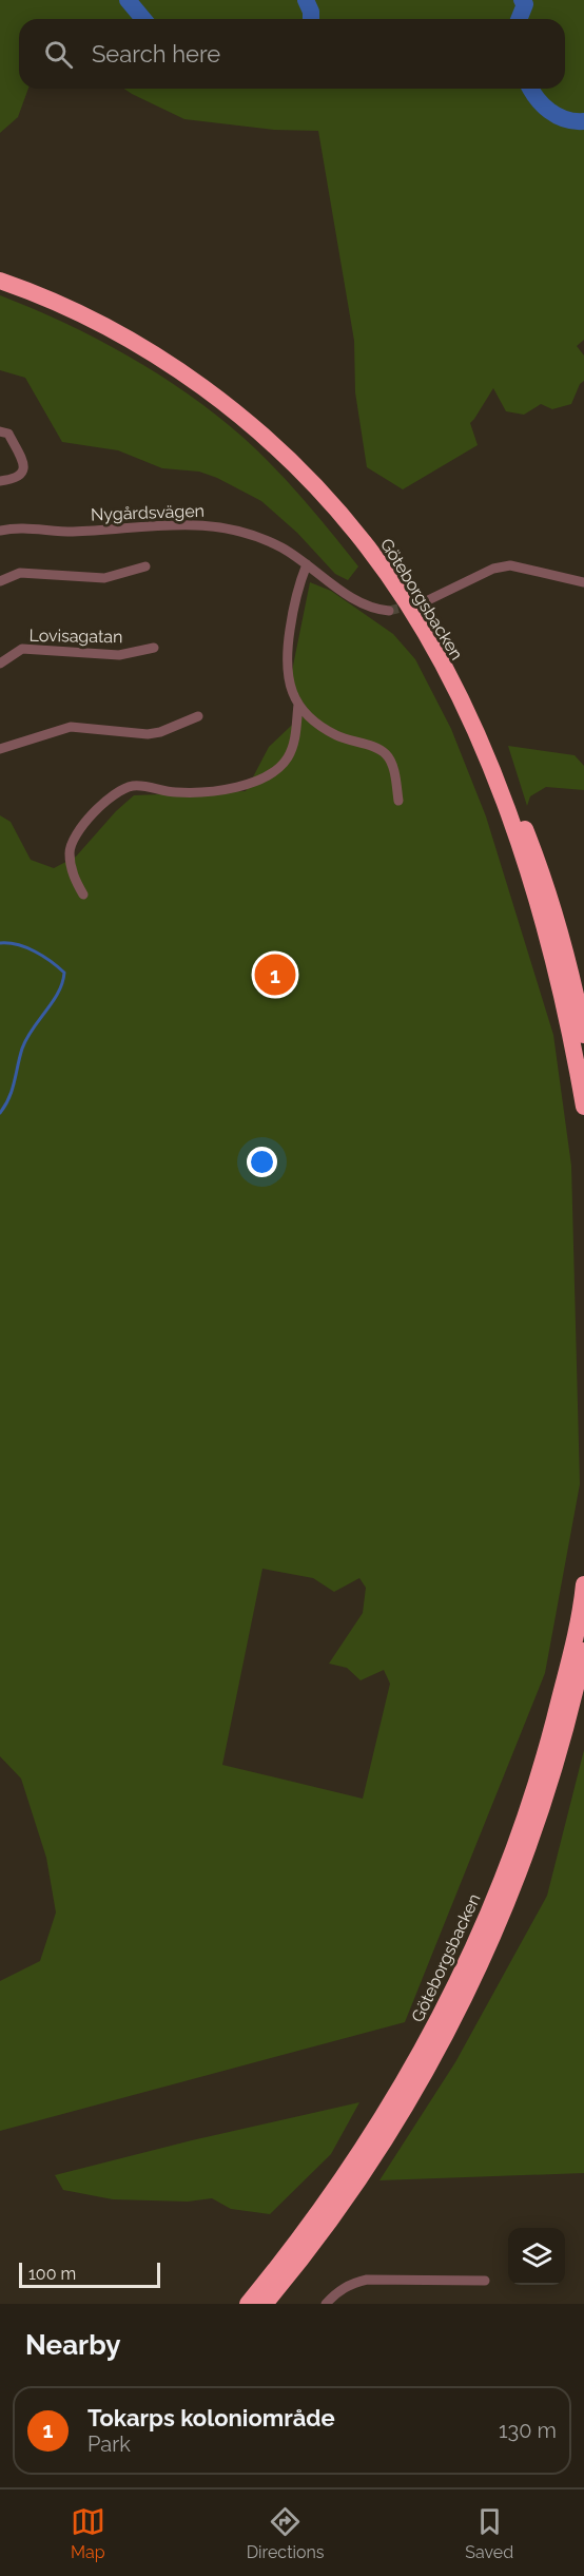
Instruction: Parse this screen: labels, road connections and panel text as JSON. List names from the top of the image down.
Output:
{
  "streets": {
    "highway": ["Göteborgsbacken"],
    "street": ["Nygårdsvägen", "Lovisagatan"]
  },
  "scale_bar": "100 m",
  "page": {
    "search": "Search here",
    "pins": "1",
    "scale": "100 m",
    "heading": "Nearby",
    "list": [
      {
        "mark": "1",
        "name": "Tokarps koloniområde",
        "note": "Park",
        "value": "130 m"
      }
    ],
    "nav": ["Map", "Directions", "Saved"]
  }
}
